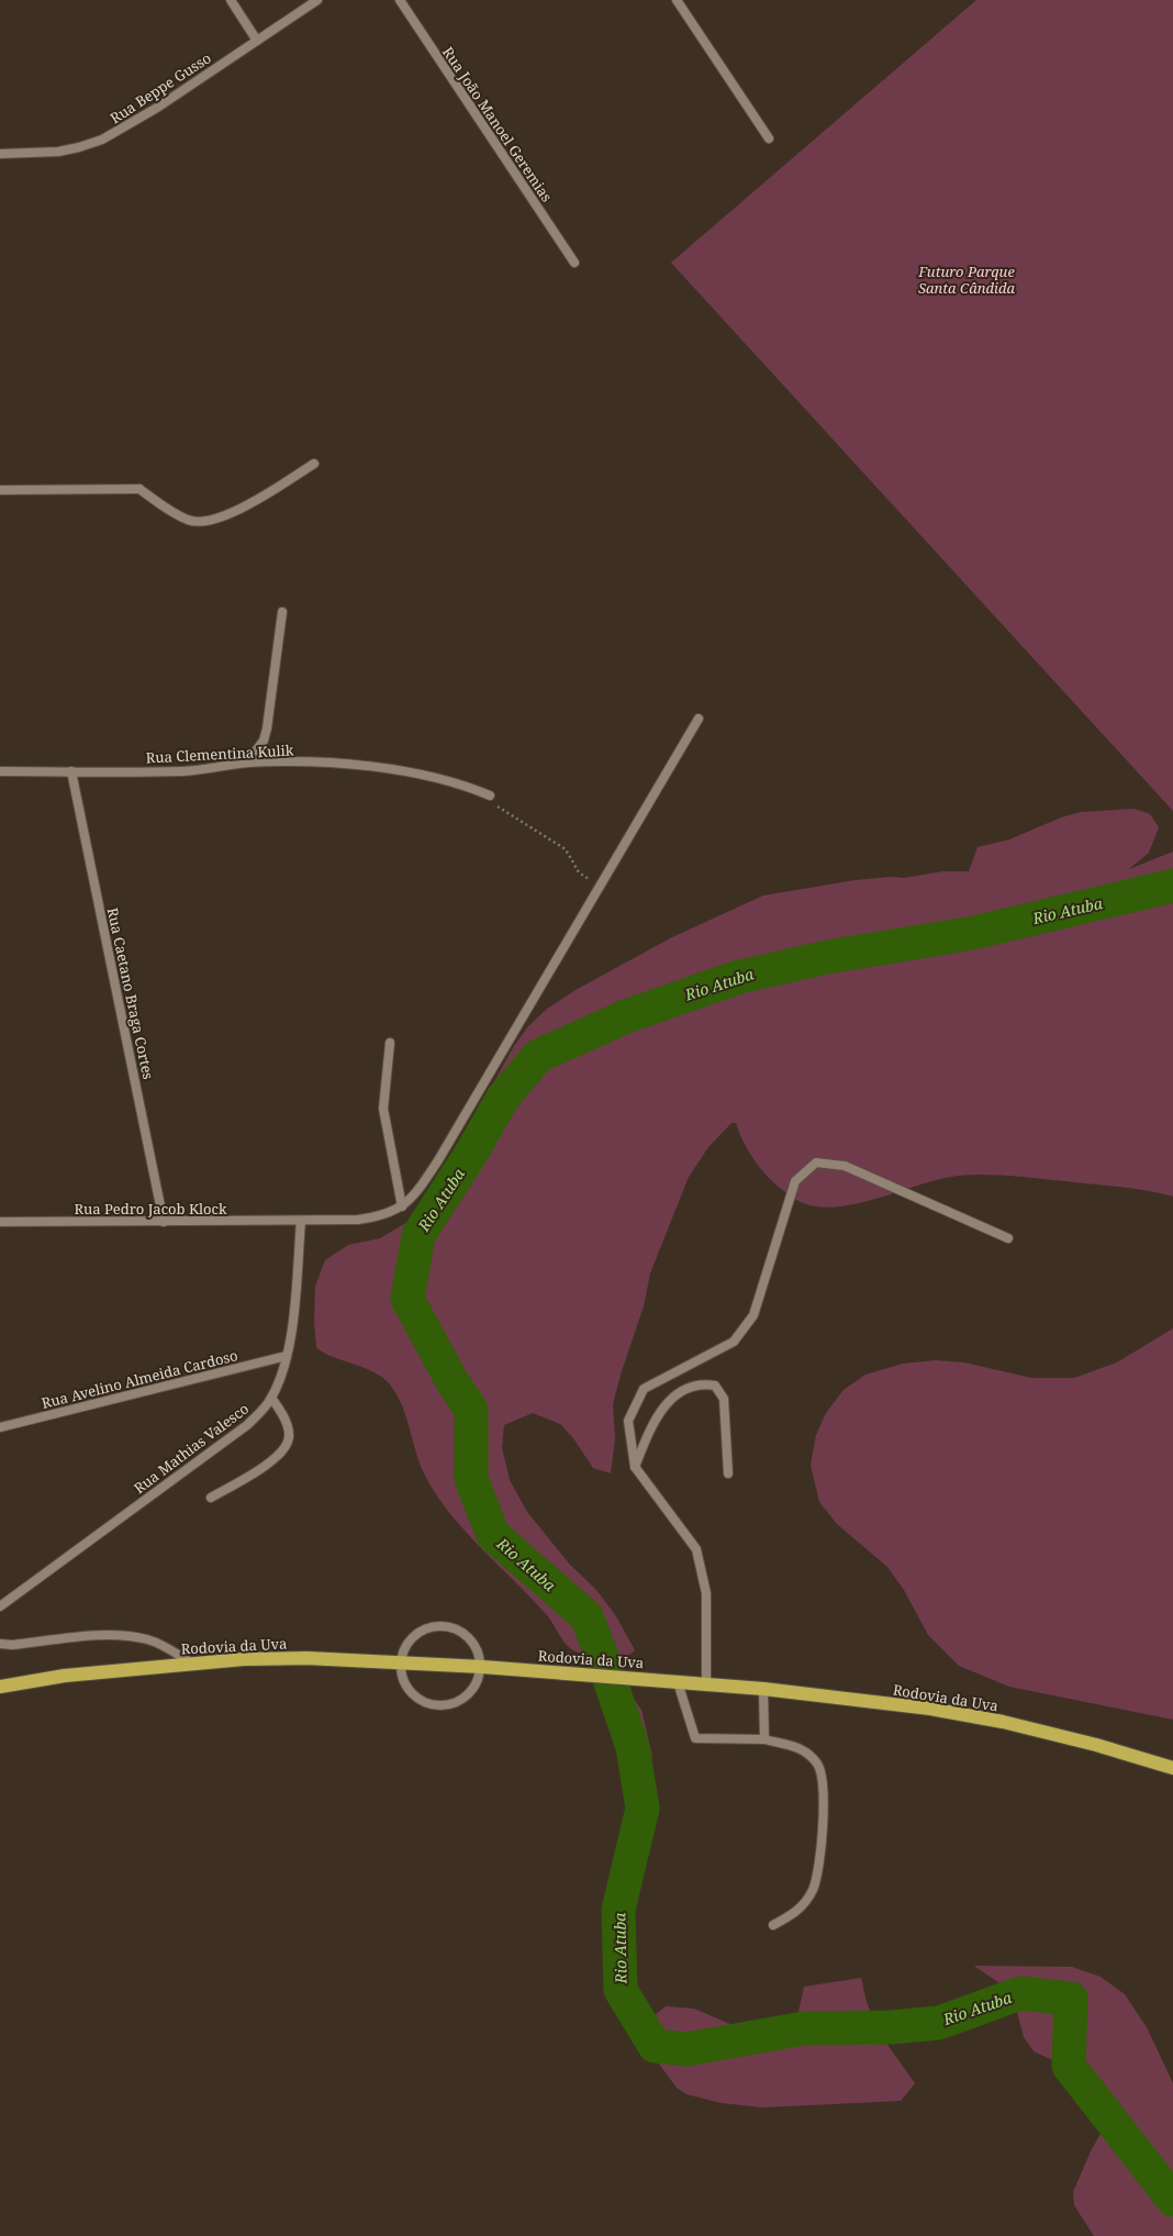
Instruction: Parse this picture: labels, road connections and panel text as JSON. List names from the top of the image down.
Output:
{
  "streets": {
    "highway": ["Rodovia da Uva"],
    "street": [
      "Rua Beppe Gusso",
      "Rua João Manoel Geremias",
      "Rua Clementina Kulik",
      "Rua Caetano Braga Cortes",
      "Rua Pedro Jacob Klock",
      "Rua Avelino Almeida Cardoso",
      "Rua Mathias Valesco"
    ]
  },
  "crossings": [
    ["Rua Clementina Kulik", "Rua Caetano Braga Cortes"],
    ["Rua Caetano Braga Cortes", "Rua Pedro Jacob Klock"],
    ["Rua Pedro Jacob Klock", "Rua Mathias Valesco"],
    ["Rua Avelino Almeida Cardoso", "Rua Mathias Valesco"]
  ],
  "water": ["Rio Atuba"],
  "parks": ["Futuro Parque Santa Cândida"]
}
